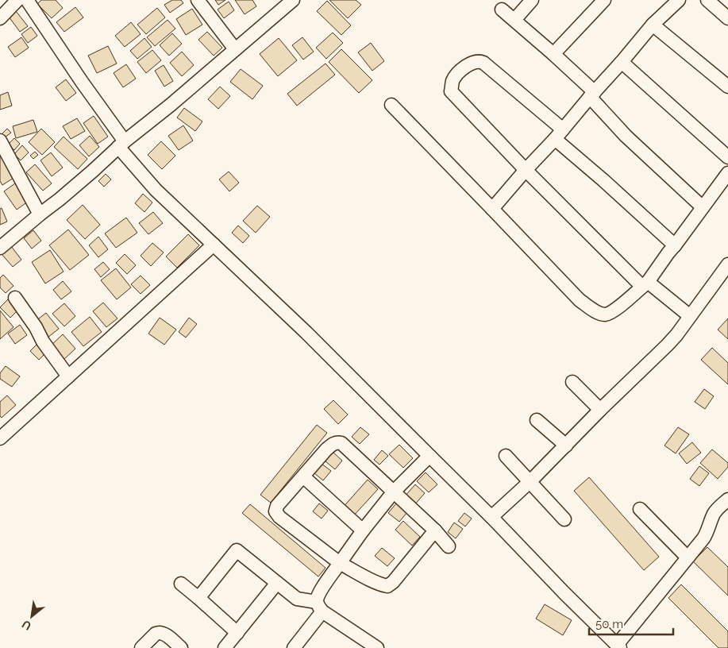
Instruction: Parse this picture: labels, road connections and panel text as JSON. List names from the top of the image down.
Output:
{
  "scale_bar": "50 m",
  "north": "bottom left"
}
